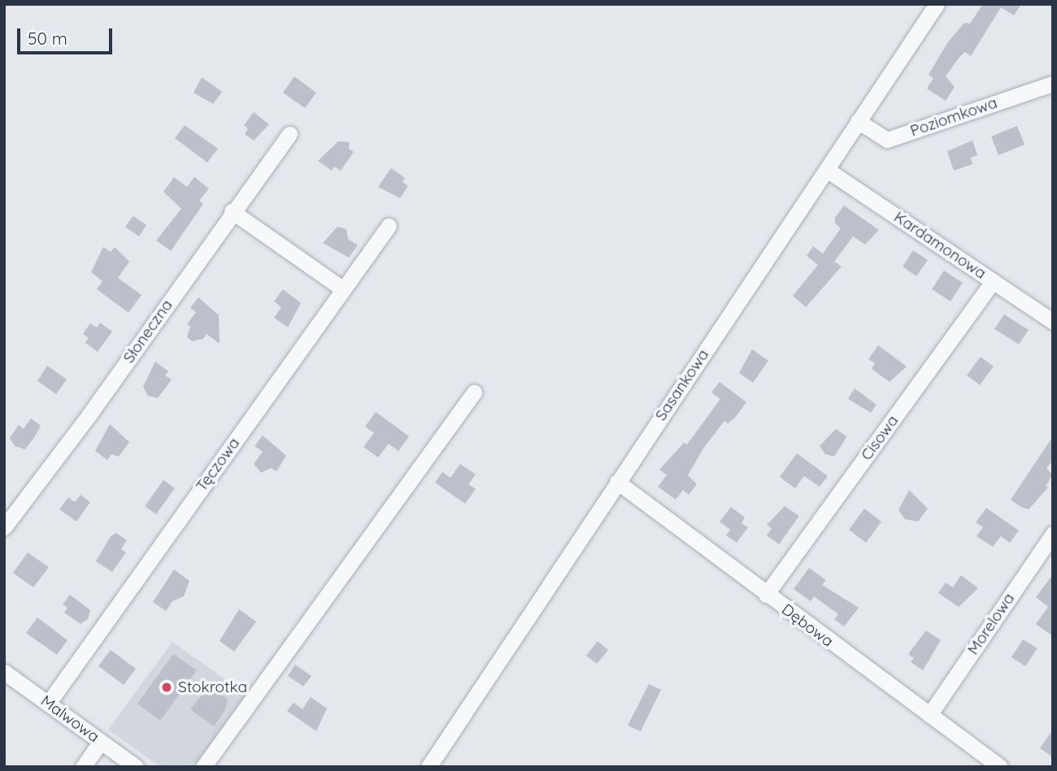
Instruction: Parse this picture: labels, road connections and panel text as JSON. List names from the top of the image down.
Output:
{
  "streets": {
    "street": [
      "Poziomkowa",
      "Kardamonowa",
      "Słoneczna",
      "Sasankowa",
      "Cisowa",
      "Tęczowa",
      "Morelowa",
      "Dębowa",
      "Malwowa"
    ]
  },
  "crossings": [
    ["Poziomkowa", "Sasankowa"],
    ["Kardamonowa", "Sasankowa"],
    ["Kardamonowa", "Cisowa"],
    ["Sasankowa", "Dębowa"],
    ["Cisowa", "Dębowa"],
    ["Tęczowa", "Malwowa"],
    ["Morelowa", "Dębowa"]
  ],
  "places": ["Stokrotka"],
  "scale_bar": "50 m"
}
